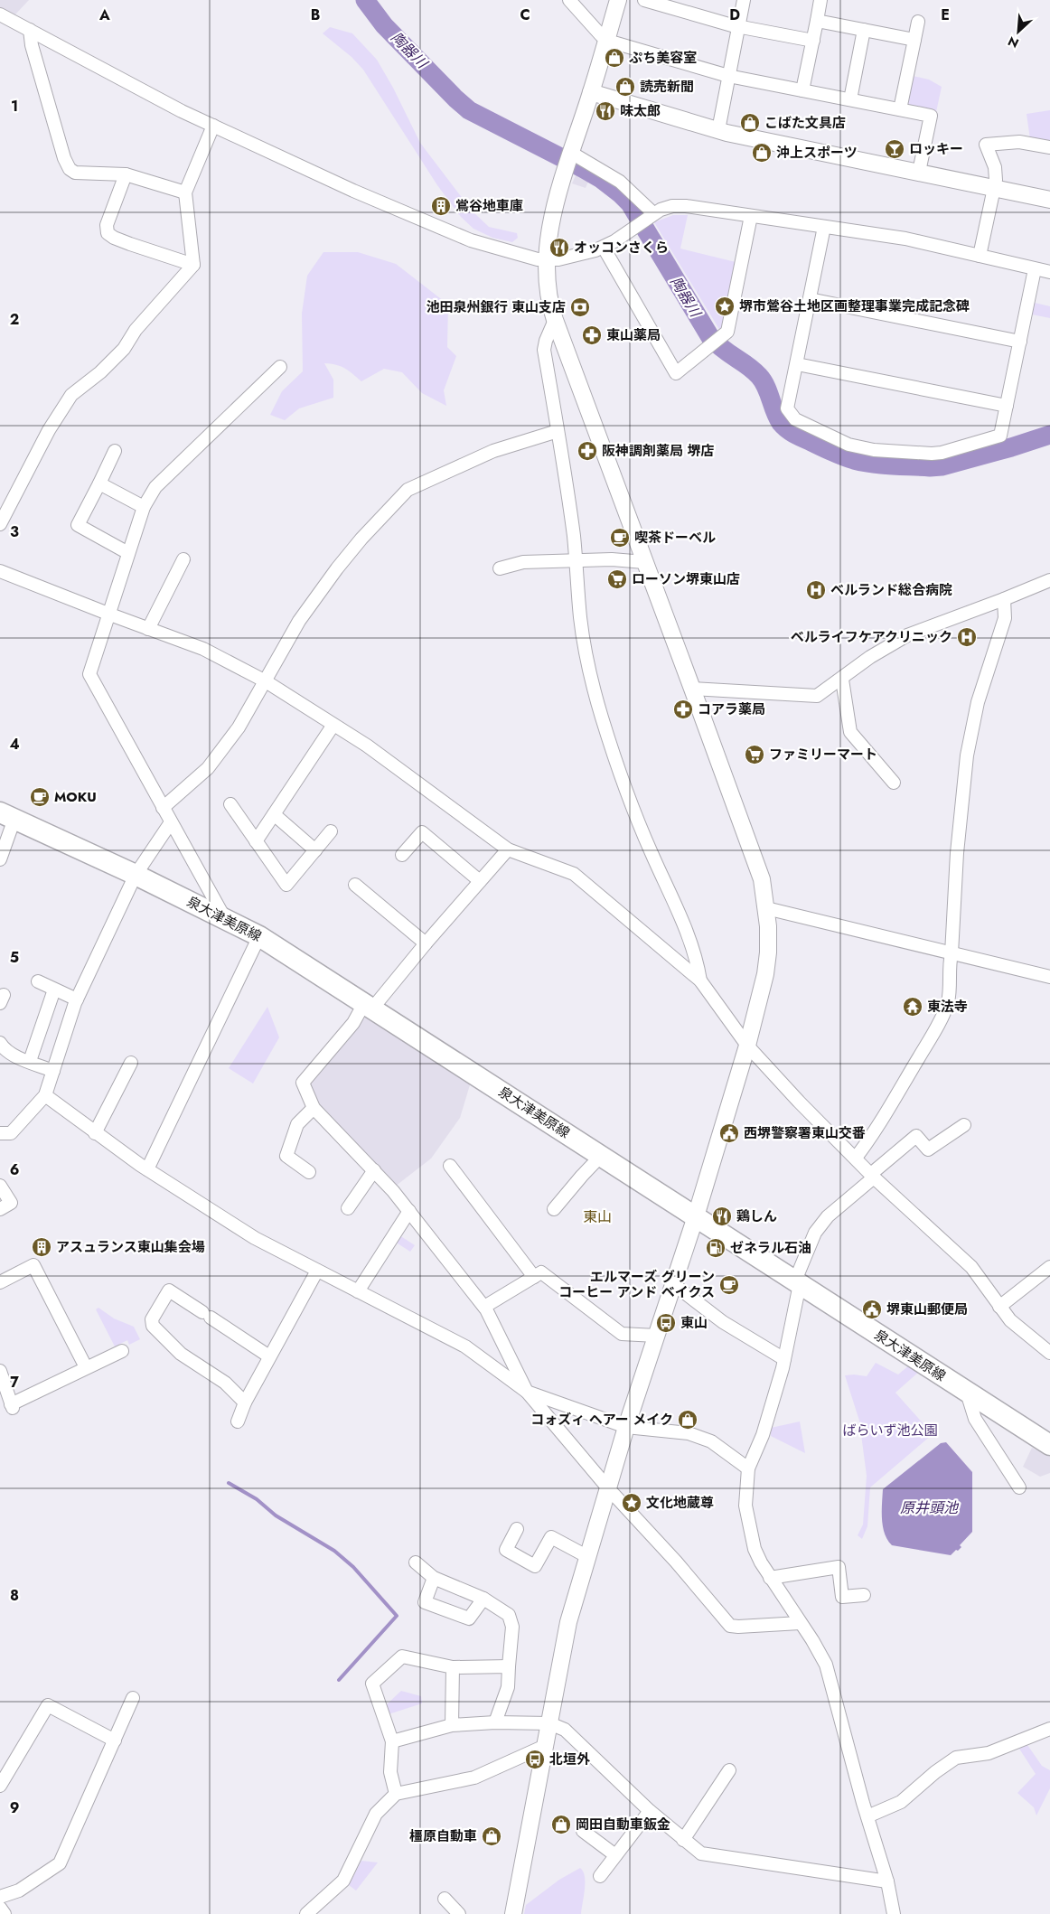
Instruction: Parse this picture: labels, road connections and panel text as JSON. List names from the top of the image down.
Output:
{
  "streets": {
    "main road": ["泉大津美原線"]
  },
  "districts": ["東山"],
  "water": ["陶器川", "原井頭池"],
  "parks": ["ばらいず池公園"],
  "places": {
    "shop": [
      "ぷち美容室",
      "読売新聞",
      "こばた文具店",
      "沖上スポーツ",
      "コォズィ ヘアー メイク",
      "岡田自動車鈑金",
      "橿原自動車"
    ],
    "restaurant": ["味太郎", "オッコンさくら", "鶏しん"],
    "bar": ["ロッキー"],
    "building": ["鴬谷地車庫", "アスュランス東山集会場"],
    "place": ["堺市鶯谷土地区画整理事業完成記念碑", "文化地蔵尊"],
    "bank": ["池田泉州銀行 東山支店"],
    "pharmacy": ["東山薬局", "阪神調剤薬局 堺店", "コアラ薬局"],
    "cafe": ["喫茶ドーベル", "MOKU", "エルマーズ グリーン コーヒー アンド ベイクス"],
    "supermarket": ["ローソン堺東山店", "ファミリーマート"],
    "hospital": ["ベルランド総合病院", "ベルライフケアクリニック"],
    "temple": ["東法寺"],
    "public building": ["西堺警察署東山交番", "堺東山郵便局"],
    "fuel station": ["ゼネラル石油"],
    "bus stop": ["東山", "北垣外"]
  },
  "north": "bottom left",
  "grid": {
    "columns": [
      "A",
      "B",
      "C",
      "D",
      "E"
    ],
    "rows": [
      "1",
      "2",
      "3",
      "4",
      "5",
      "6",
      "7",
      "8",
      "9"
    ]
  }
}
